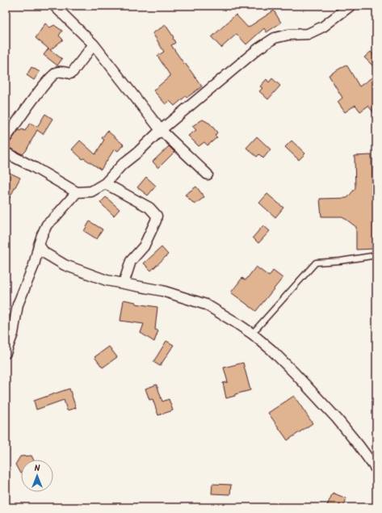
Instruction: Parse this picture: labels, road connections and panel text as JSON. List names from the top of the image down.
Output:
{
  "north": "top"
}
